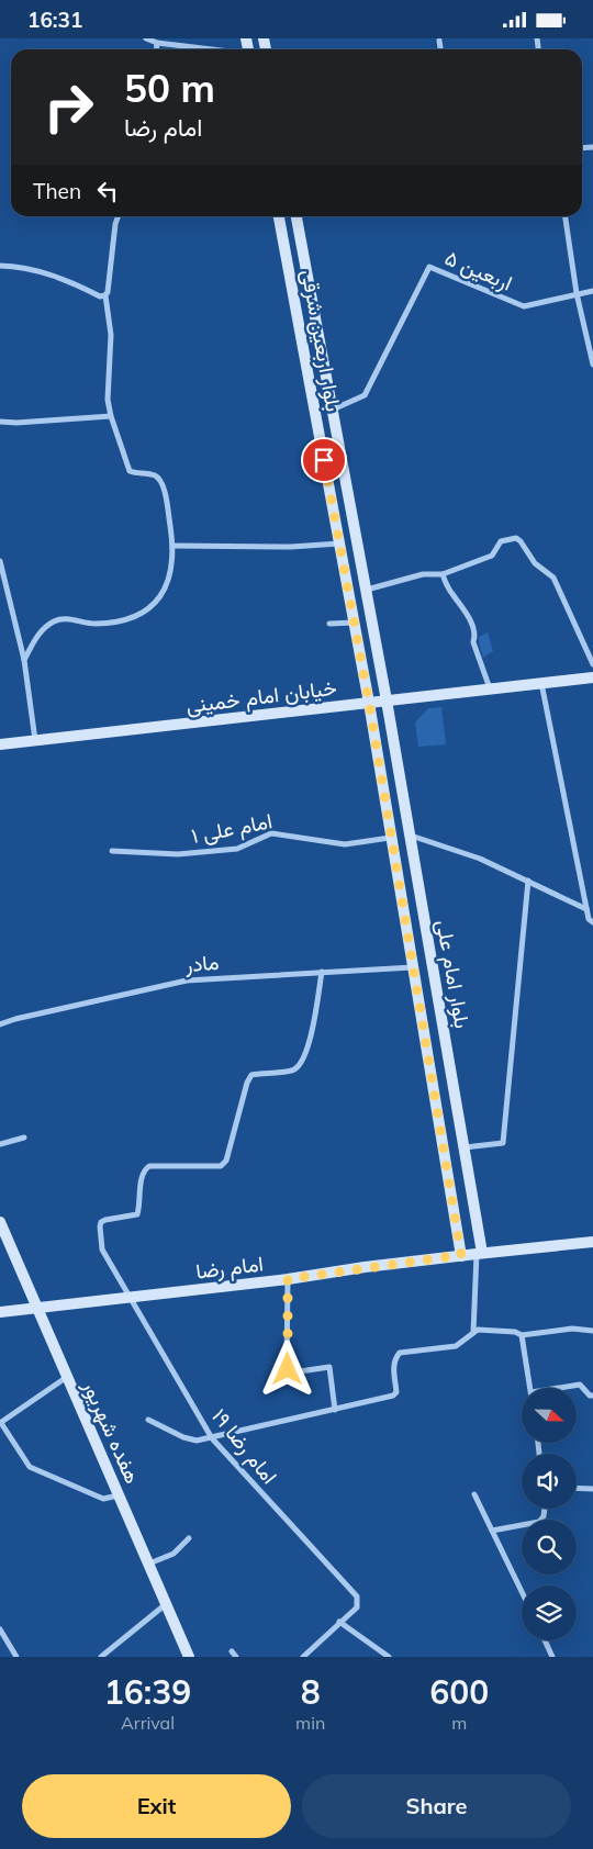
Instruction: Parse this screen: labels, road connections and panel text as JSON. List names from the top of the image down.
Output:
{
  "streets": {
    "street": [
      "اربعین ۵",
      "بلوار اربعین شرقی",
      "خیابان امام خمینی",
      "امام علی ۱",
      "مادر",
      "بلوار امام علی",
      "امام رضا",
      "هفده شهریور",
      "امام رضا ۱۹"
    ]
  },
  "crossings": [
    ["اربعین ۵", "بلوار اربعین شرقی"],
    ["بلوار اربعین شرقی", "خیابان امام خمینی"],
    ["بلوار اربعین شرقی", "بلوار امام علی"],
    ["خیابان امام خمینی", "بلوار امام علی"],
    ["امام علی ۱", "بلوار امام علی"],
    ["مادر", "بلوار امام علی"],
    ["مادر", "امام رضا ۱۹"],
    ["بلوار امام علی", "امام رضا"],
    ["امام رضا", "هفده شهریور"],
    ["امام رضا", "امام رضا ۱۹"]
  ],
  "north": "right",
  "page": {
    "status": "16:31",
    "turn": ["50 m", "امام رضا"],
    "then": "Then",
    "eta": [
      "16:39",
      "Arrival",
      "8",
      "min",
      "600",
      "m"
    ],
    "buttons": ["Exit", "Share"]
  }
}
